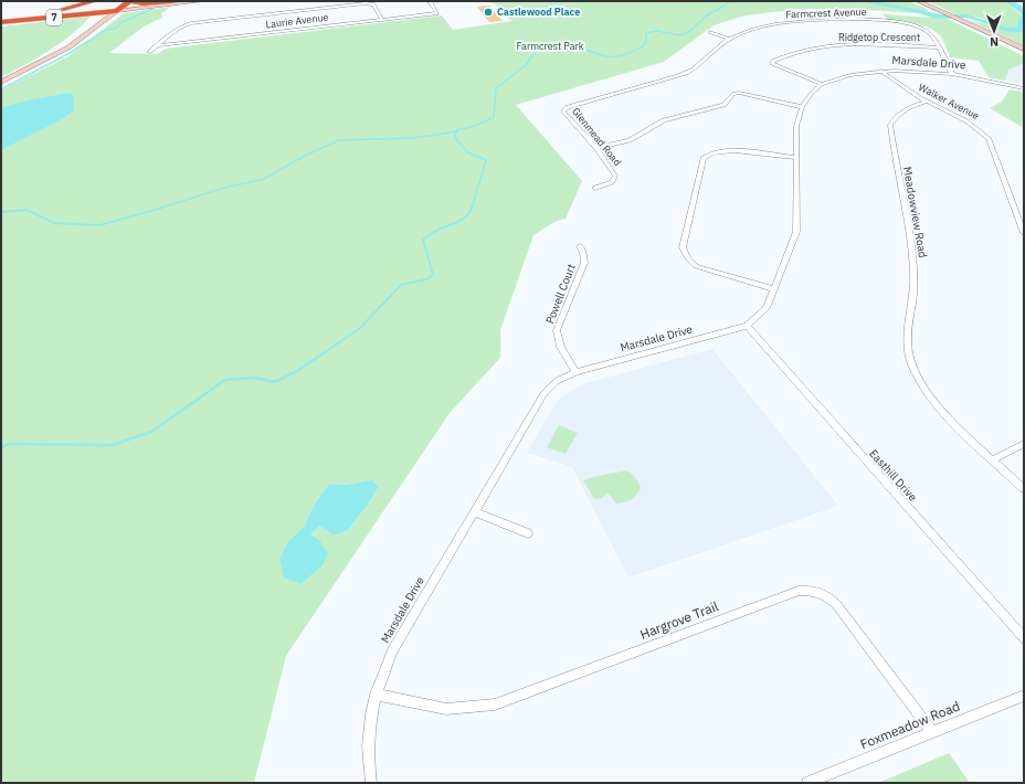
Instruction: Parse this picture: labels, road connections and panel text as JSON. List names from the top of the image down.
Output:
{
  "streets": {
    "highway": ["7"],
    "street": [
      "Farmcrest Avenue",
      "Laurie Avenue",
      "Ridgetop Crescent",
      "Marsdale Drive",
      "Walker Avenue",
      "Glenmead Road",
      "Meadowview Road",
      "Powell Court",
      "Easthill Drive",
      "Hargrove Trail",
      "Foxmeadow Road"
    ]
  },
  "crossings": [
    ["Farmcrest Avenue", "Ridgetop Crescent"],
    ["Farmcrest Avenue", "Marsdale Drive"],
    ["Farmcrest Avenue", "Glenmead Road"],
    ["Ridgetop Crescent", "Marsdale Drive"],
    ["Marsdale Drive", "Walker Avenue"],
    ["Marsdale Drive", "Powell Court"],
    ["Marsdale Drive", "Easthill Drive"],
    ["Marsdale Drive", "Hargrove Trail"],
    ["Walker Avenue", "Meadowview Road"],
    ["Hargrove Trail", "Foxmeadow Road"]
  ],
  "parks": ["Farmcrest Park"],
  "places": ["Castlewood Place"],
  "north": "bottom"
}
